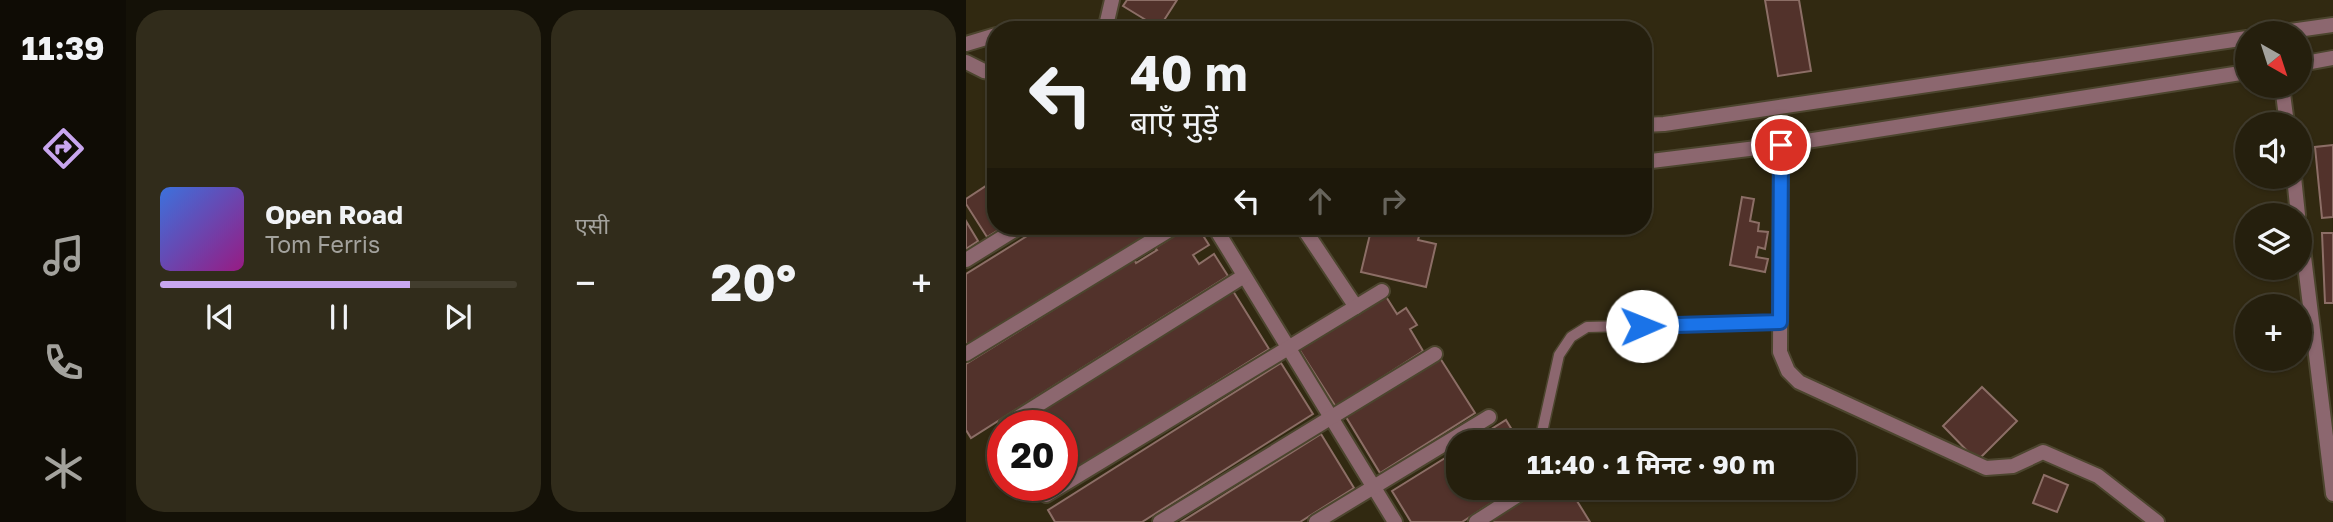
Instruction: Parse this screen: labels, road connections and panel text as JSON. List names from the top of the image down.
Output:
{
  "north": "bottom right",
  "page": {
    "tabs": "11:39",
    "tile": "एसी",
    "map_buttons": "+",
    "turn": ["40 m", "बाएँ मुड़ें"],
    "song": ["Open Road", "Tom Ferris"],
    "heat": ["−", "20°", "+"],
    "limit": "20",
    "trip": "11:40 · 1 मिनट · 90 m"
  }
}
